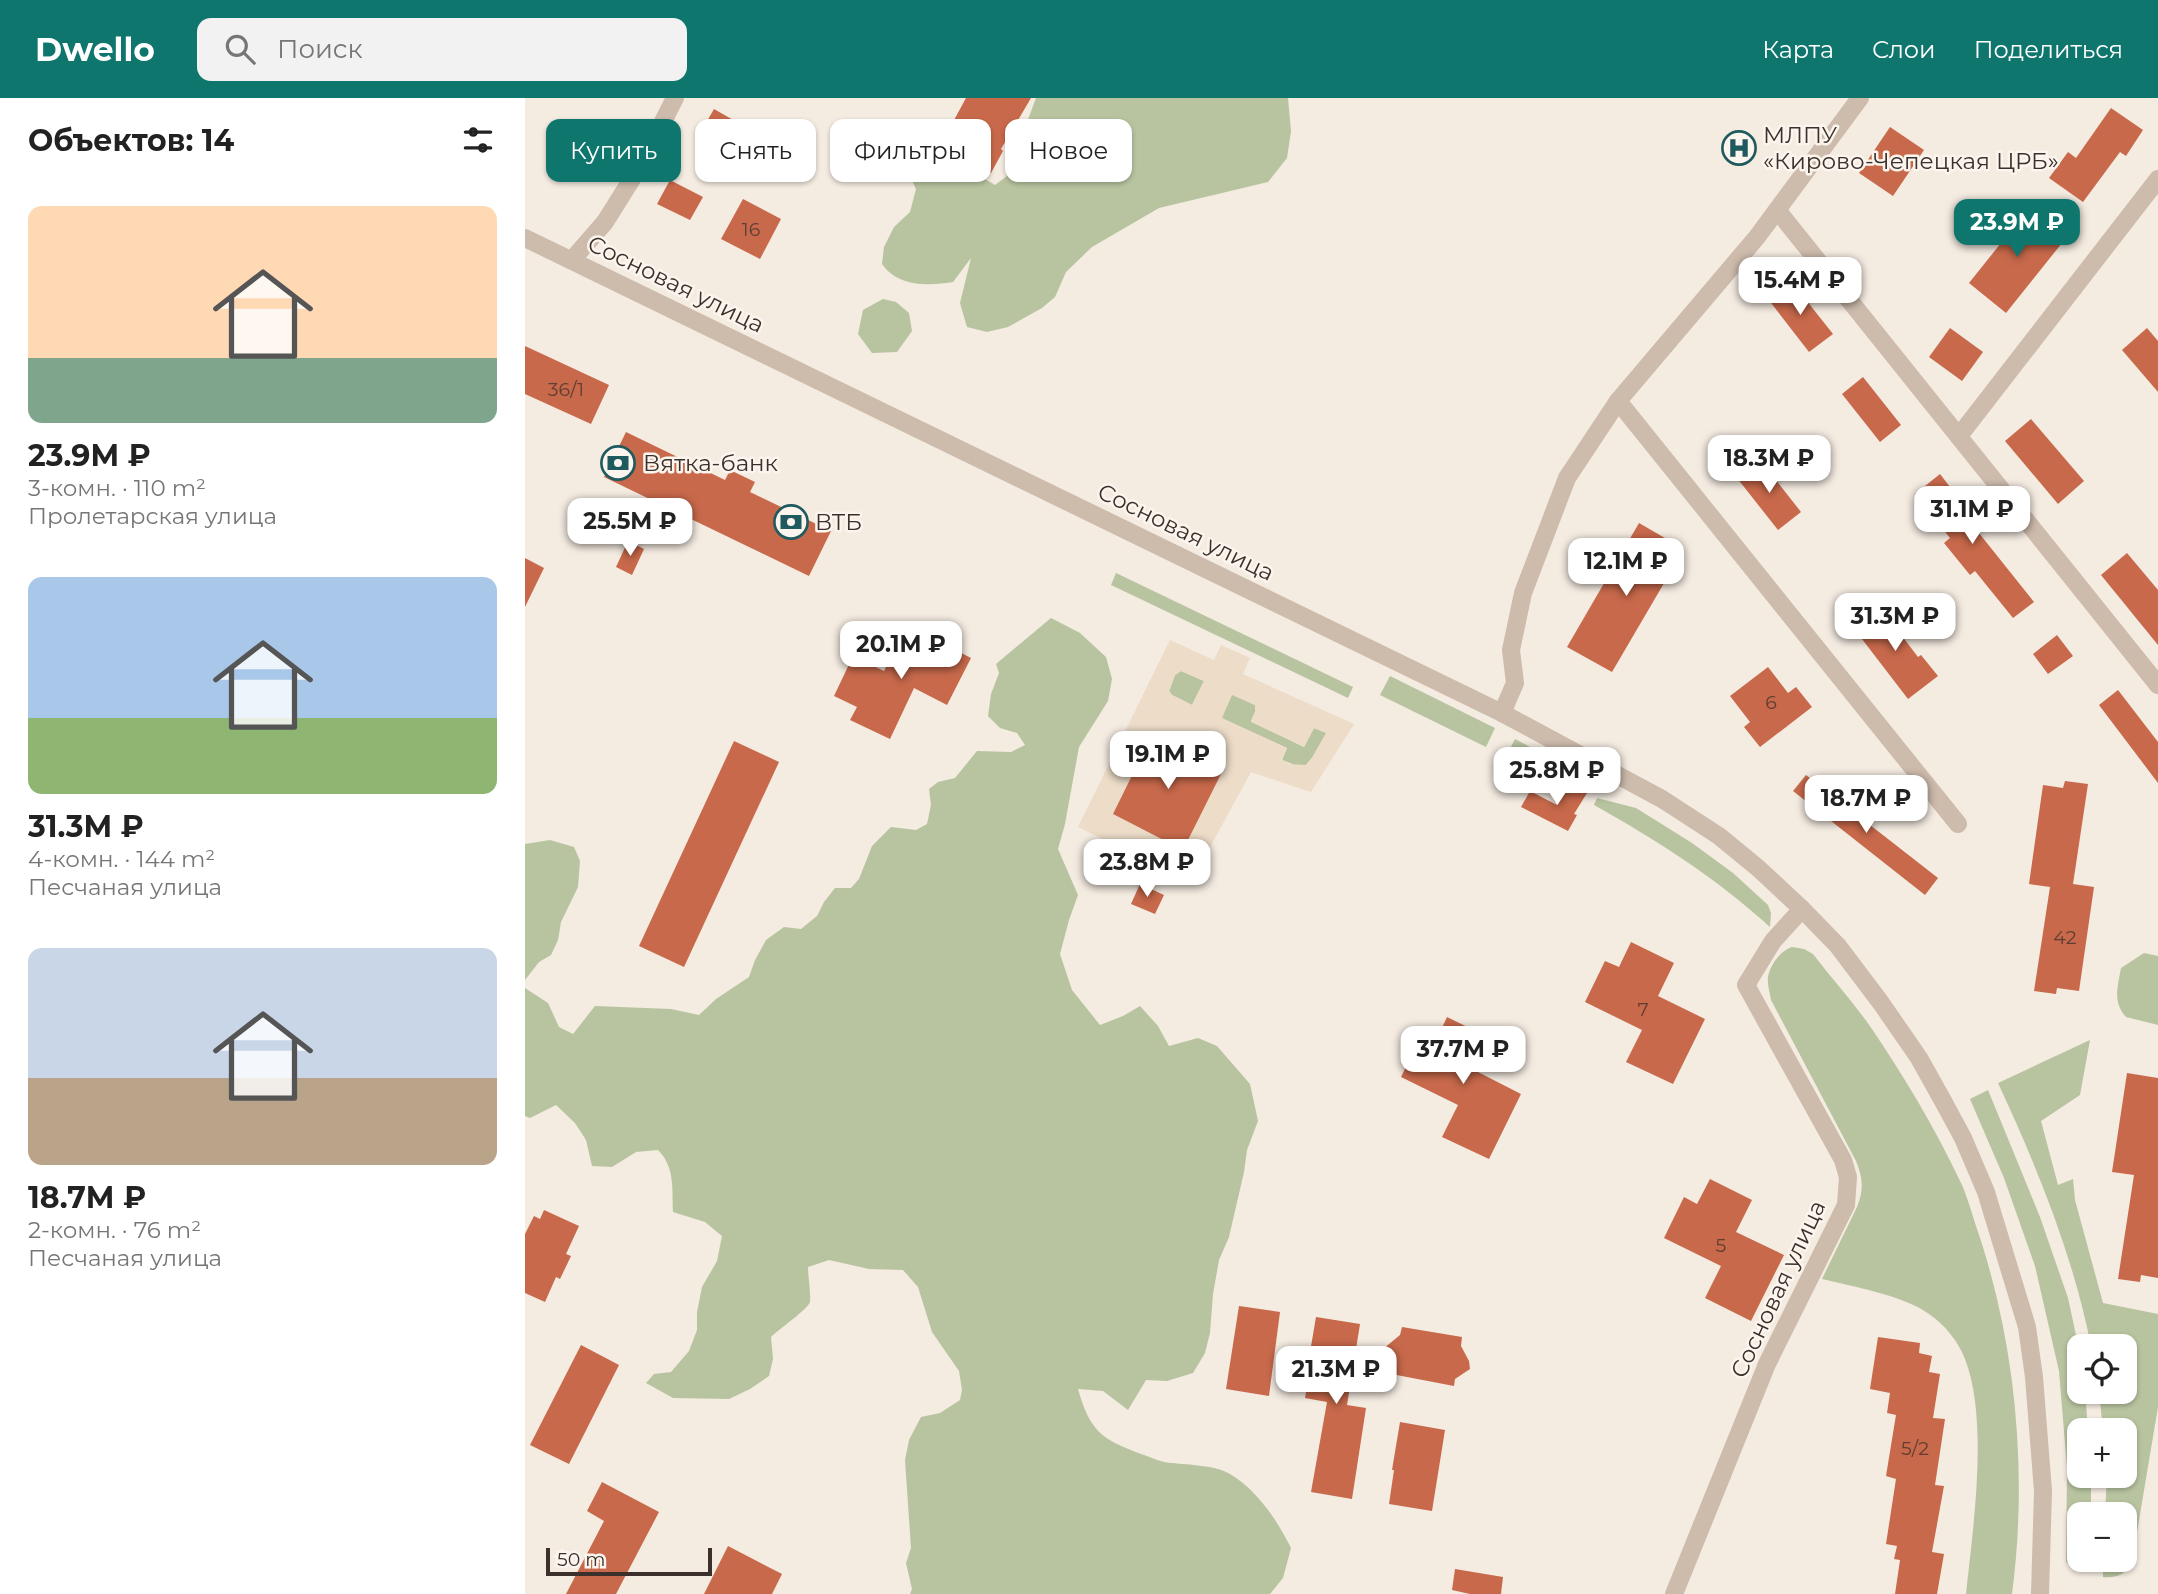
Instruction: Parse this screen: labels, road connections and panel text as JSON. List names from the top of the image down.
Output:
{
  "streets": {
    "street": ["Сосновая улица"]
  },
  "places": {
    "hospital": ["МЛПУ «Кирово-Чепецкая ЦРБ»"],
    "bank": ["Вятка-банк", "ВТБ"]
  },
  "house_numbers": [
    "16",
    "36/1",
    "6",
    "42",
    "7",
    "5",
    "5/2"
  ],
  "scale_bar": "50 m",
  "page": {
    "header": "Dwello",
    "search": "Поиск",
    "nav": ["Карта", "Слои", "Поделиться"],
    "heading": "Объектов: 14",
    "chip": [
      "Купить",
      "Снять",
      "Фильтры",
      "Новое"
    ],
    "list": [
      {
        "name": "23.9M ₽",
        "note": "3-комн. · 110 m² · Пролетарская улица"
      },
      {
        "name": "31.3M ₽",
        "note": "4-комн. · 144 m² · Песчаная улица"
      },
      {
        "name": "18.7M ₽",
        "note": "2-комн. · 76 m² · Песчаная улица"
      }
    ],
    "price": [
      "23.9M ₽",
      "15.4M ₽",
      "18.3M ₽",
      "31.1M ₽",
      "25.5M ₽",
      "12.1M ₽",
      "31.3M ₽",
      "20.1M ₽",
      "19.1M ₽",
      "25.8M ₽",
      "18.7M ₽",
      "23.8M ₽",
      "37.7M ₽",
      "21.3M ₽"
    ],
    "map_buttons": ["+", "−"],
    "scale": "50 m"
  }
}
